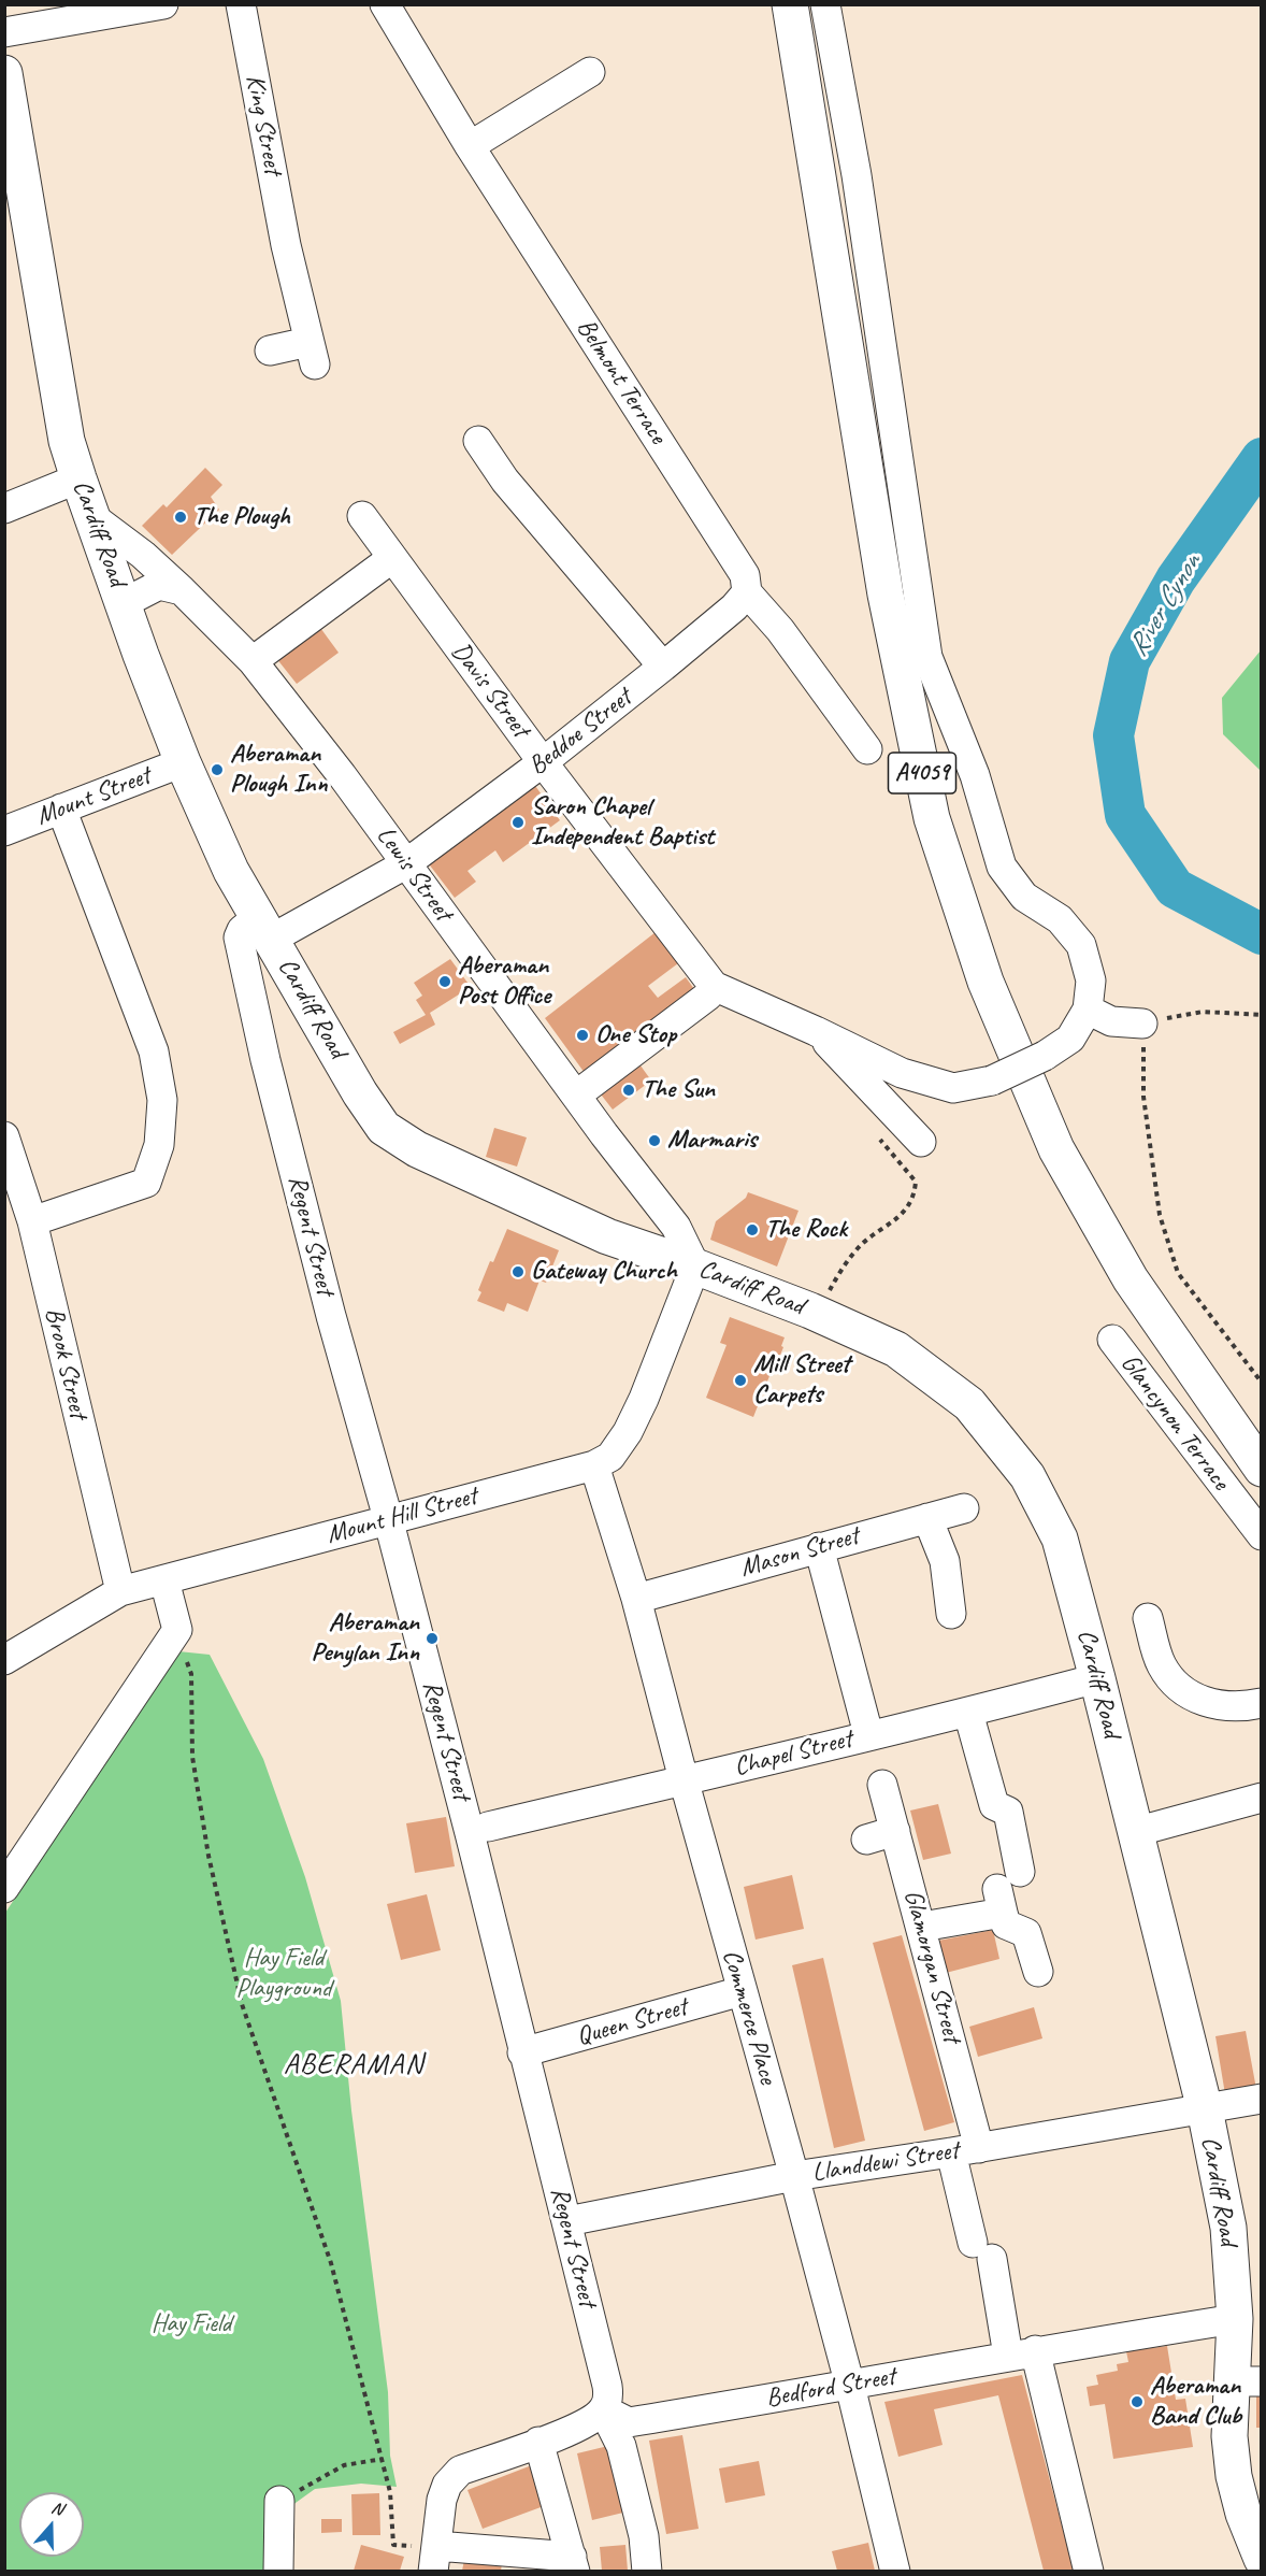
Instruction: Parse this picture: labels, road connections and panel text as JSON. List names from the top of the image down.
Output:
{
  "streets": {
    "main road": ["Cardiff Road", "A4059"],
    "street": [
      "King Street",
      "Belmont Terrace",
      "Davis Street",
      "Beddoe Street",
      "Mount Street",
      "Lewis Street",
      "Regent Street",
      "Brook Street",
      "Glancynon Terrace",
      "Mount Hill Street",
      "Mason Street",
      "Chapel Street",
      "Glamorgan Street",
      "Commerce Place",
      "Queen Street",
      "Llanddewi Street",
      "Bedford Street"
    ]
  },
  "crossings": [
    ["Belmont Terrace", "Beddoe Street"],
    ["Cardiff Road", "Beddoe Street"],
    ["Cardiff Road", "Mount Street"],
    ["Cardiff Road", "Lewis Street"],
    ["Cardiff Road", "Regent Street"],
    ["Cardiff Road", "Mount Hill Street"],
    ["Cardiff Road", "Chapel Street"],
    ["Cardiff Road", "Llanddewi Street"],
    ["Cardiff Road", "Bedford Street"],
    ["Davis Street", "Beddoe Street"],
    ["Beddoe Street", "Lewis Street"],
    ["Beddoe Street", "Regent Street"],
    ["Lewis Street", "Mount Hill Street"],
    ["Regent Street", "Mount Hill Street"],
    ["Regent Street", "Queen Street"],
    ["Regent Street", "Llanddewi Street"],
    ["Regent Street", "Bedford Street"],
    ["Brook Street", "Mount Hill Street"],
    ["Mount Hill Street", "Commerce Place"],
    ["Mason Street", "Commerce Place"],
    ["Chapel Street", "Commerce Place"],
    ["Glamorgan Street", "Llanddewi Street"],
    ["Glamorgan Street", "Bedford Street"],
    ["Commerce Place", "Queen Street"],
    ["Commerce Place", "Llanddewi Street"],
    ["Commerce Place", "Bedford Street"]
  ],
  "districts": ["ABERAMAN"],
  "water": ["River Cynon"],
  "parks": ["Hay Field Playground", "Hay Field"],
  "places": [
    "The Plough",
    "Aberaman Plough Inn",
    "Saron Chapel Independent Baptist",
    "Aberaman Post Office",
    "One Stop",
    "The Sun",
    "Marmaris",
    "The Rock",
    "Gateway Church",
    "Mill Street Carpets",
    "Aberaman Penylan Inn",
    "Aberaman Band Club"
  ],
  "north": "top"
}
